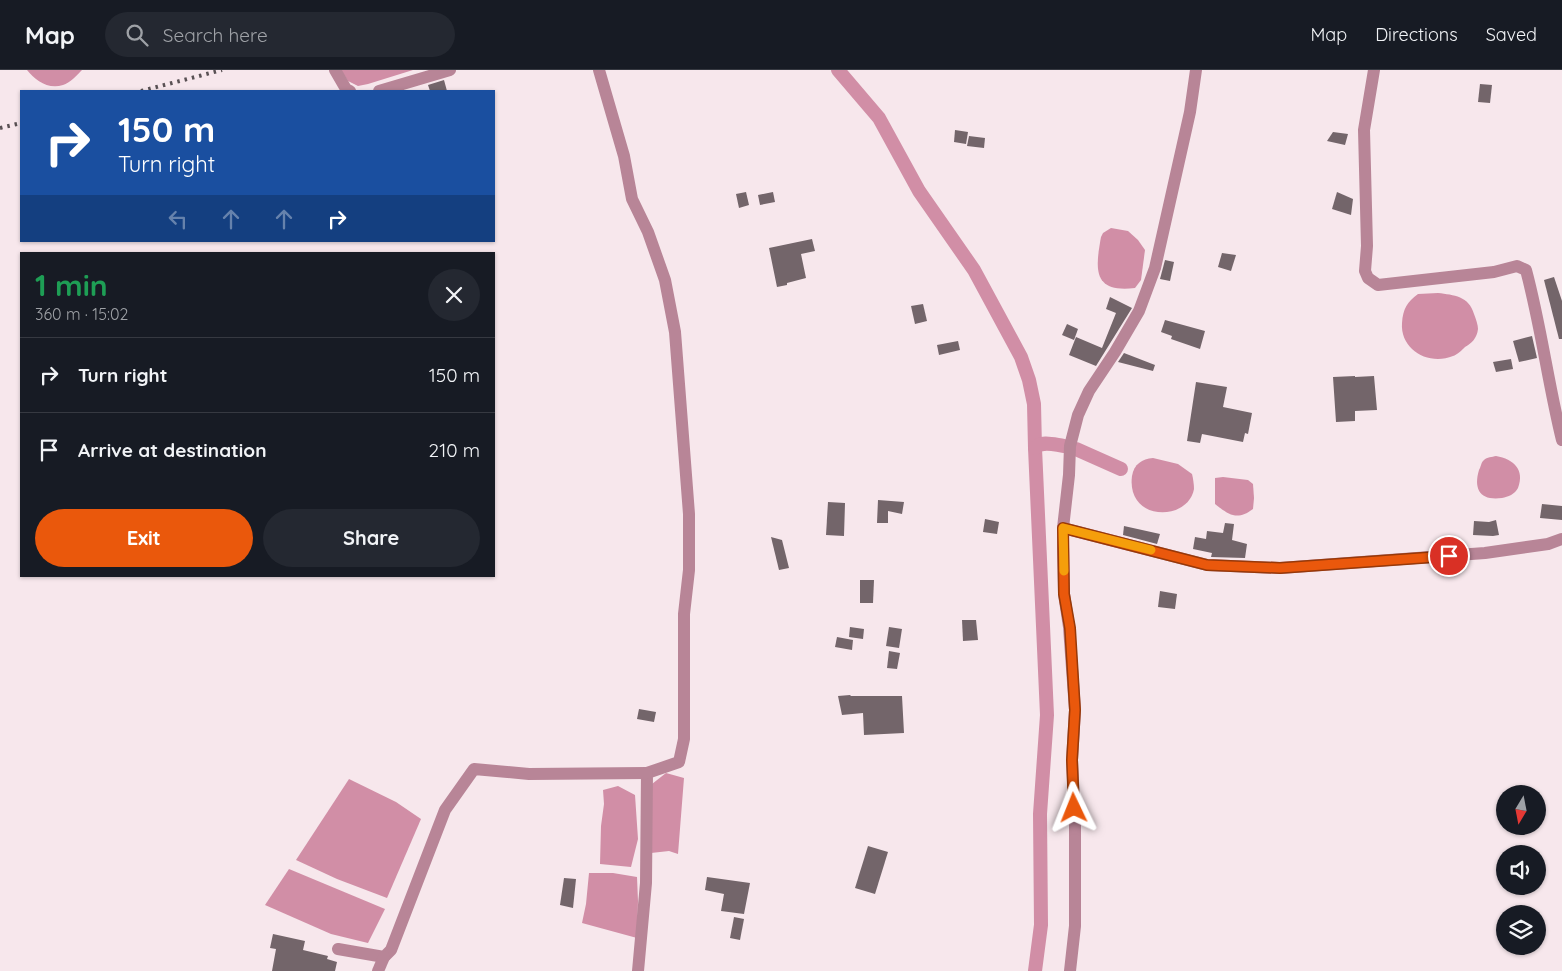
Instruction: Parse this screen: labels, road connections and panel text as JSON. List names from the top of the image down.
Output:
{
  "north": "bottom",
  "page": {
    "header": "Map",
    "search": "Search here",
    "nav": ["Map", "Directions", "Saved"],
    "turn": ["150 m", "Turn right"],
    "heading": ["1 min", "360 m · 15:02"],
    "list": [
      {
        "name": "Turn right",
        "value": "150 m"
      },
      {
        "name": "Arrive at destination",
        "value": "210 m"
      }
    ],
    "buttons": ["Exit", "Share"]
  }
}
